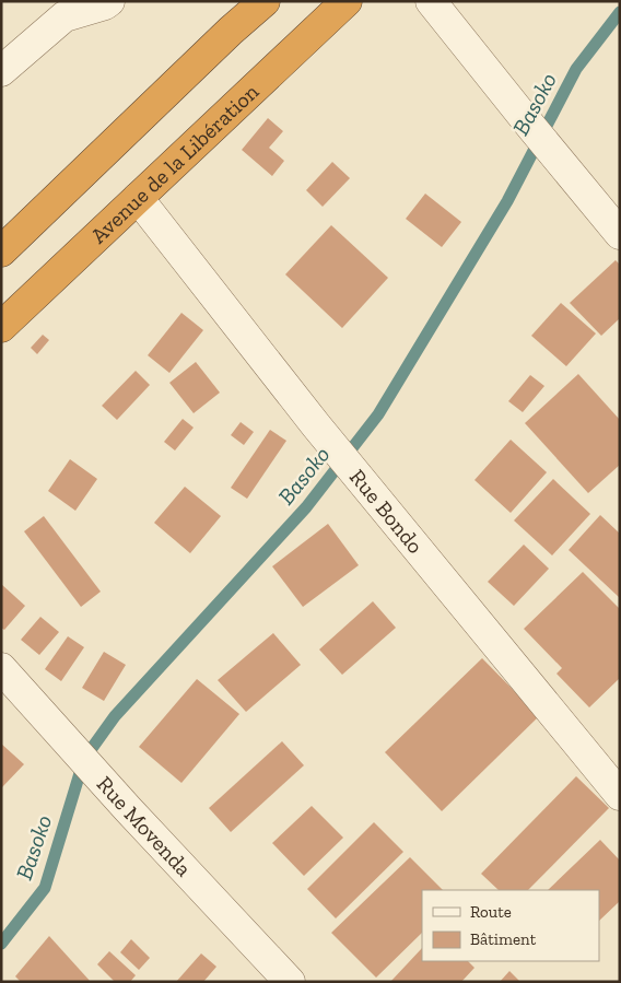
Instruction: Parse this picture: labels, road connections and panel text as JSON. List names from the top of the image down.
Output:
{
  "streets": {
    "highway": ["Avenue de la Libération"],
    "street": ["Rue Bondo", "Rue Movenda"]
  },
  "crossings": [
    ["Avenue de la Libération", "Rue Bondo"]
  ],
  "water": ["Basoko"],
  "legend": ["Route", "Bâtiment"]
}
